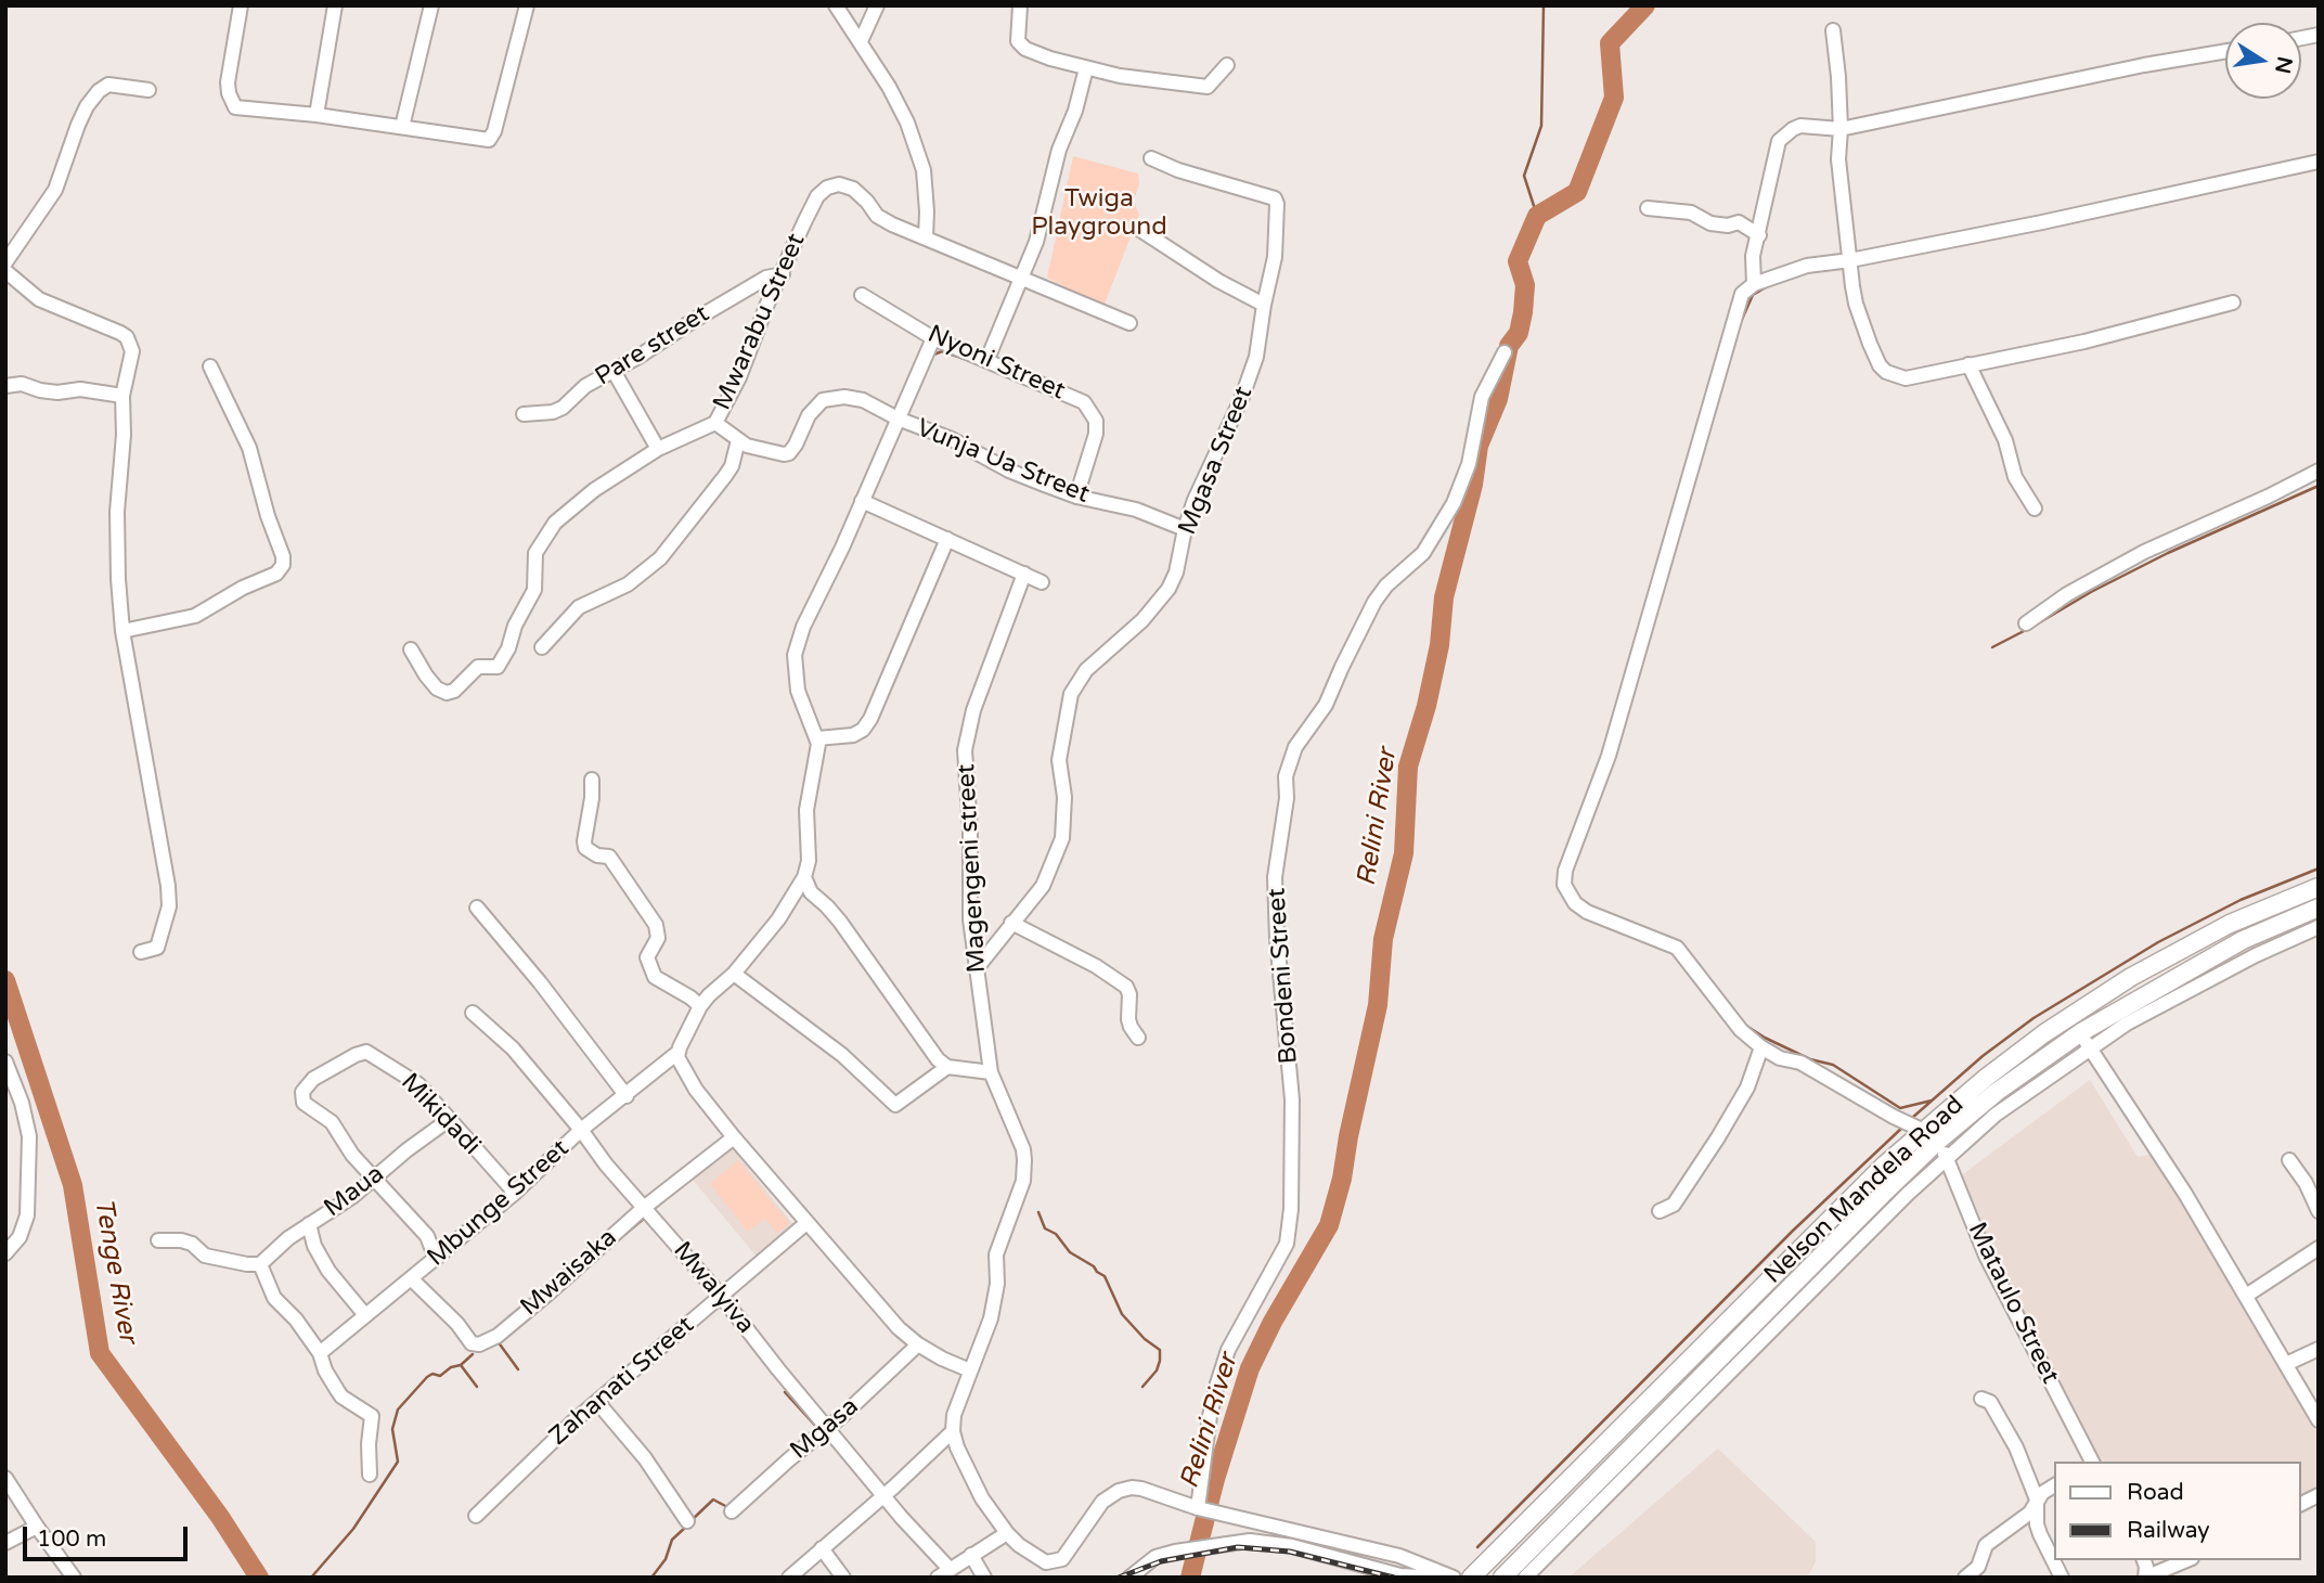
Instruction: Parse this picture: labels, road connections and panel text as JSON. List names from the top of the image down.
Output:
{
  "streets": {
    "main road": ["Nelson Mandela Road"],
    "street": [
      "Mwarabu Street",
      "Pare street",
      "Nyoni Street",
      "Mgasa Street",
      "Vunja Ua Street",
      "Magengeni street",
      "Bondeni Street",
      "Mikidadi",
      "Maua",
      "Mbunge Street",
      "Mwaisaka",
      "Mwalyiva",
      "Mataulo Street",
      "Zahanati Street",
      "Mgasa"
    ]
  },
  "crossings": [
    ["Mwarabu Street", "Pare street"],
    ["Nyoni Street", "Vunja Ua Street"],
    ["Mgasa Street", "Vunja Ua Street"],
    ["Mgasa Street", "Magengeni street"],
    ["Mikidadi", "Maua"],
    ["Mikidadi", "Mbunge Street"],
    ["Nelson Mandela Road", "Mataulo Street"],
    ["Mbunge Street", "Mwaisaka"],
    ["Mbunge Street", "Mwalyiva"],
    ["Mwaisaka", "Mwalyiva"],
    ["Mwalyiva", "Zahanati Street"],
    ["Mwalyiva", "Mgasa"]
  ],
  "water": ["Relini River", "Tenge River"],
  "parks": ["Twiga Playground"],
  "legend": ["Road", "Railway"],
  "scale_bar": "100 m",
  "north": "right"
}
